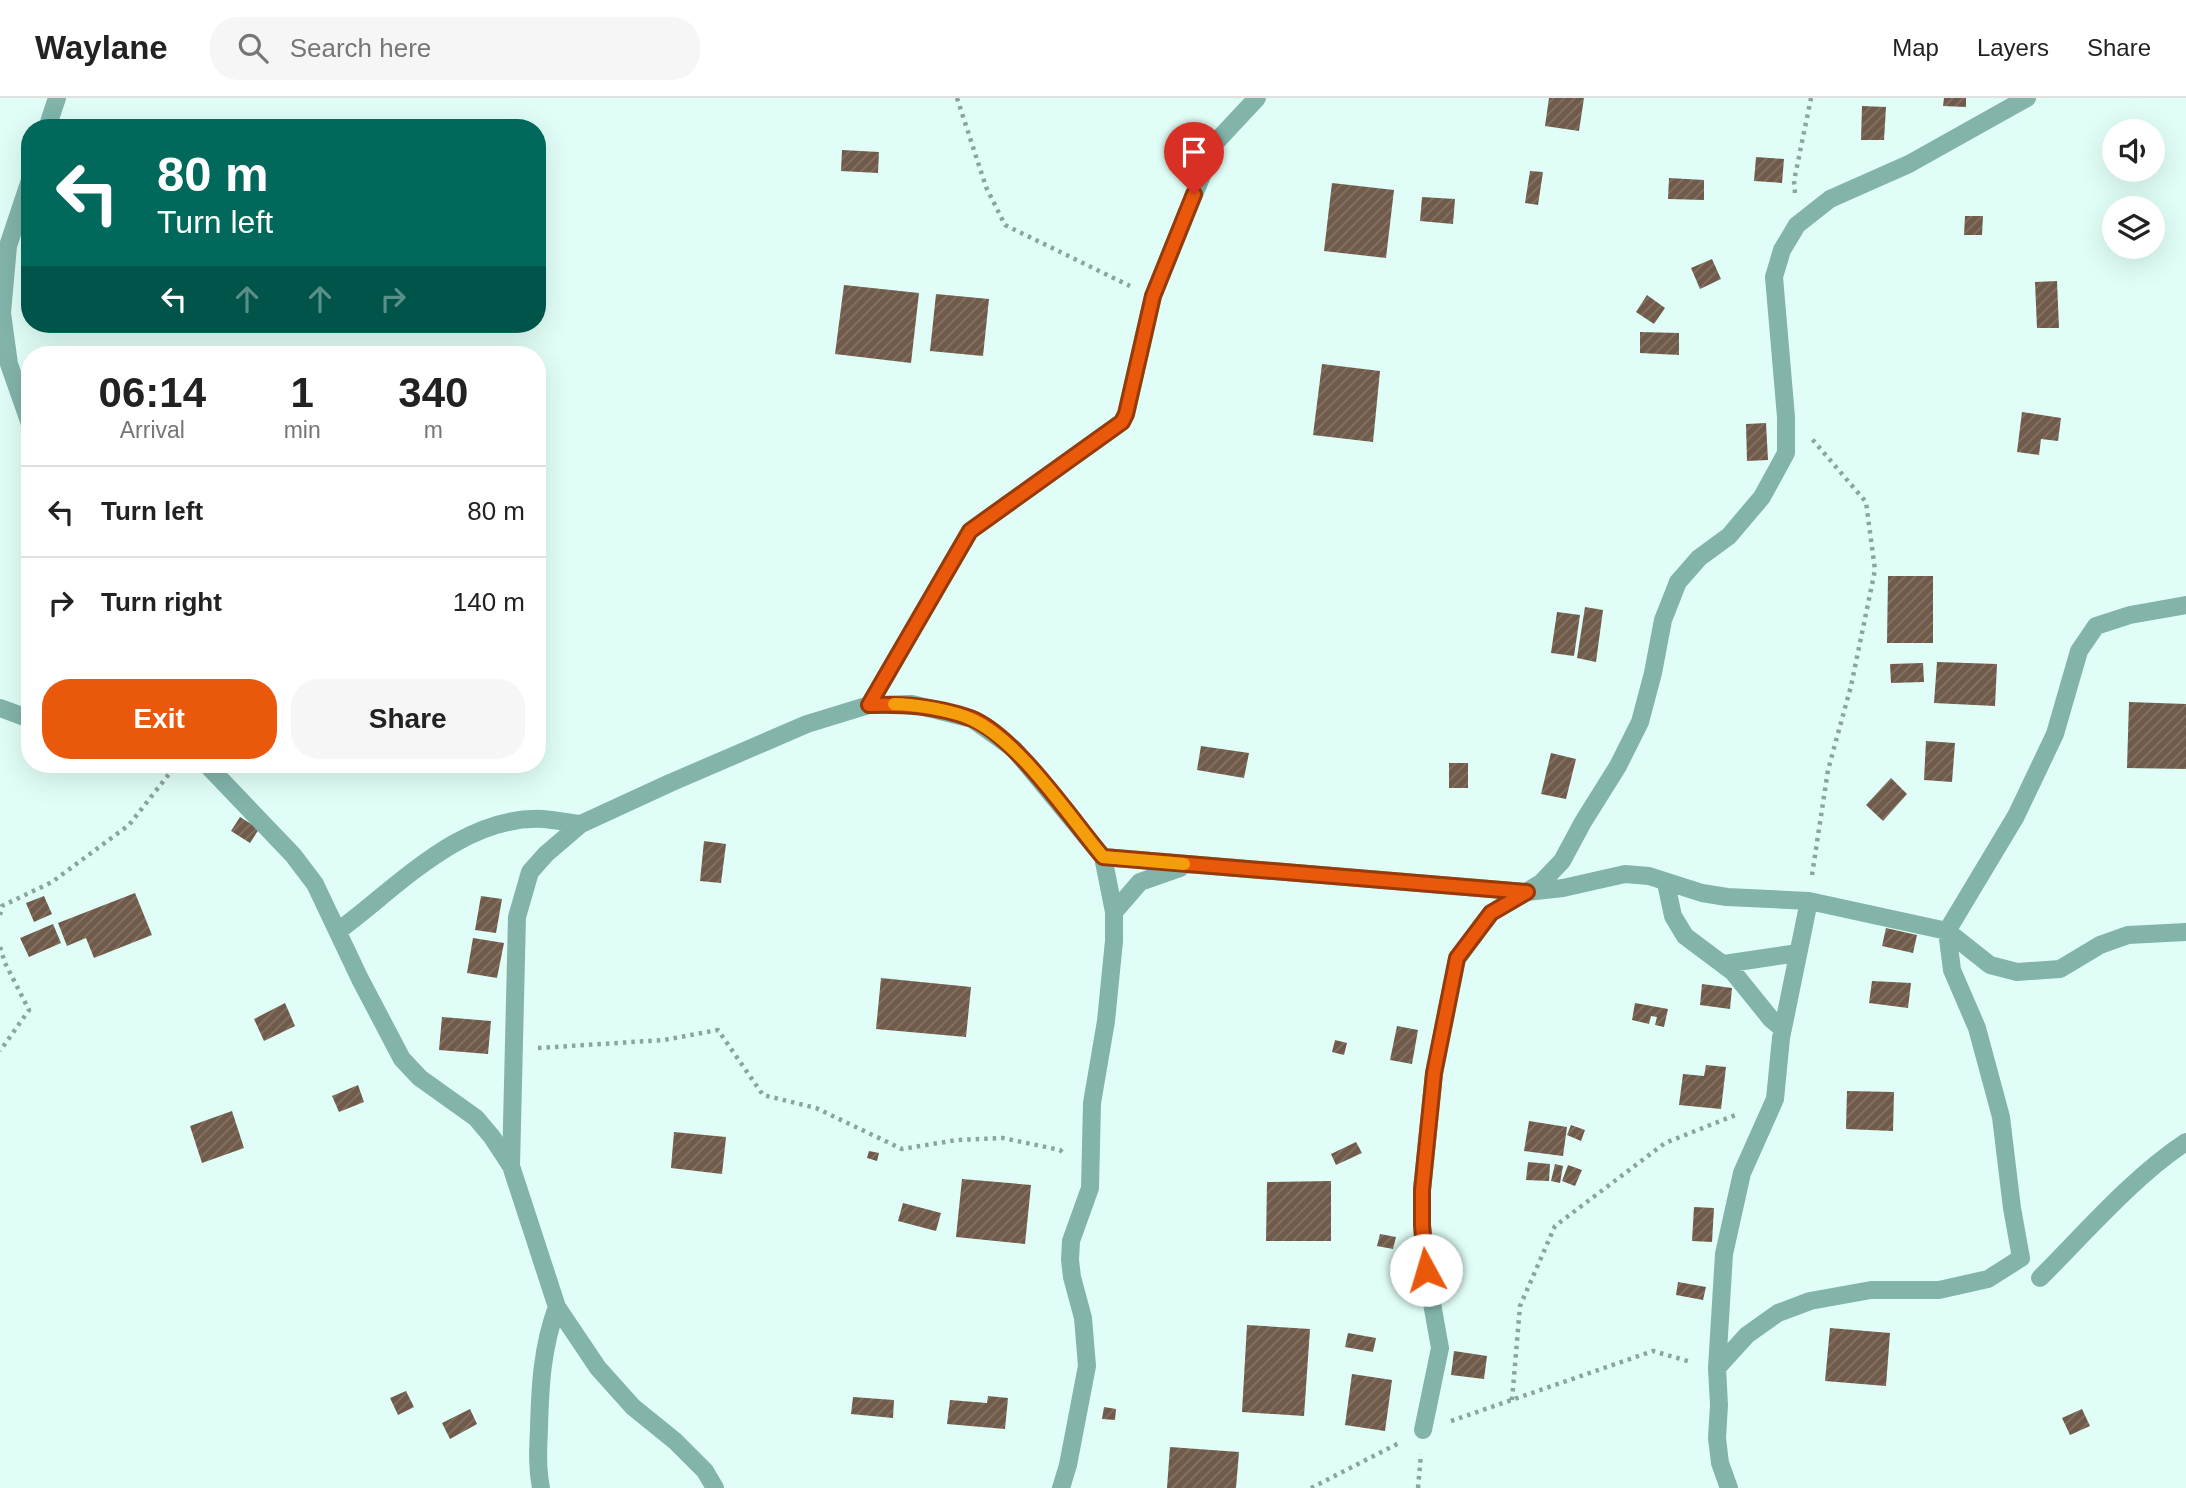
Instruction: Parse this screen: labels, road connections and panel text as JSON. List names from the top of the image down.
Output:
{
  "page": {
    "header": "Waylane",
    "search": "Search here",
    "nav": ["Map", "Layers", "Share"],
    "turn": ["80 m", "Turn left"],
    "eta": [
      "06:14",
      "Arrival",
      "1",
      "min",
      "340",
      "m"
    ],
    "list": [
      {
        "name": "Turn left",
        "value": "80 m"
      },
      {
        "name": "Turn right",
        "value": "140 m"
      }
    ],
    "buttons": ["Exit", "Share"]
  }
}
